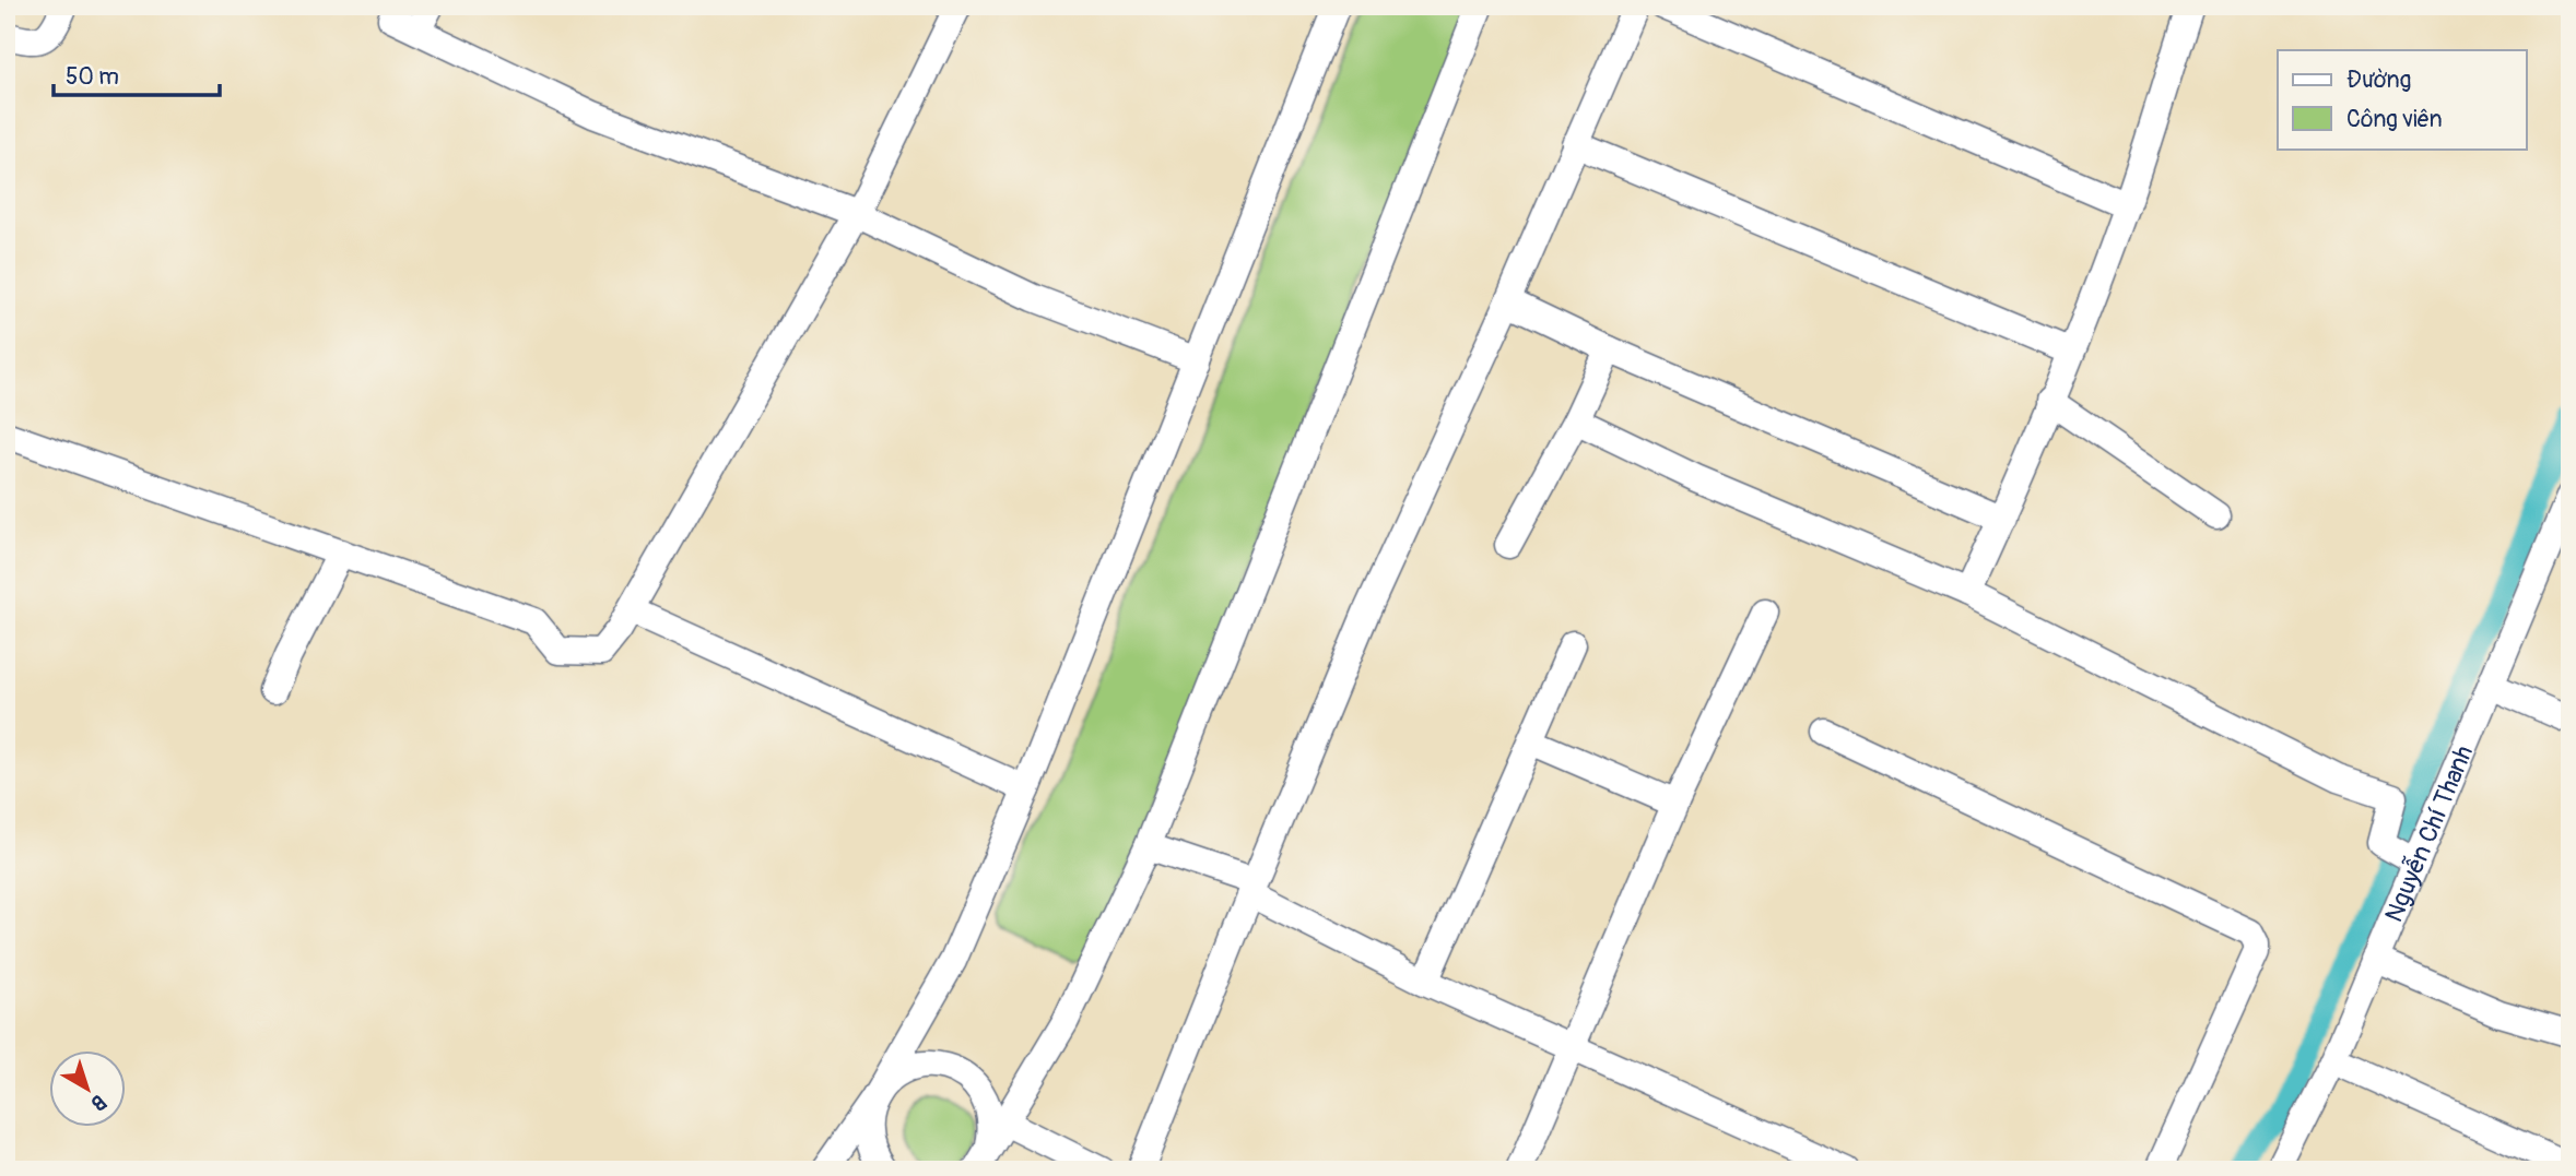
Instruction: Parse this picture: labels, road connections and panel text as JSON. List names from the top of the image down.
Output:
{
  "streets": {
    "street": ["Nguyễn Chí Thanh"]
  },
  "legend": ["Đường", "Công viên"],
  "scale_bar": "50 m",
  "north": "bottom right"
}
